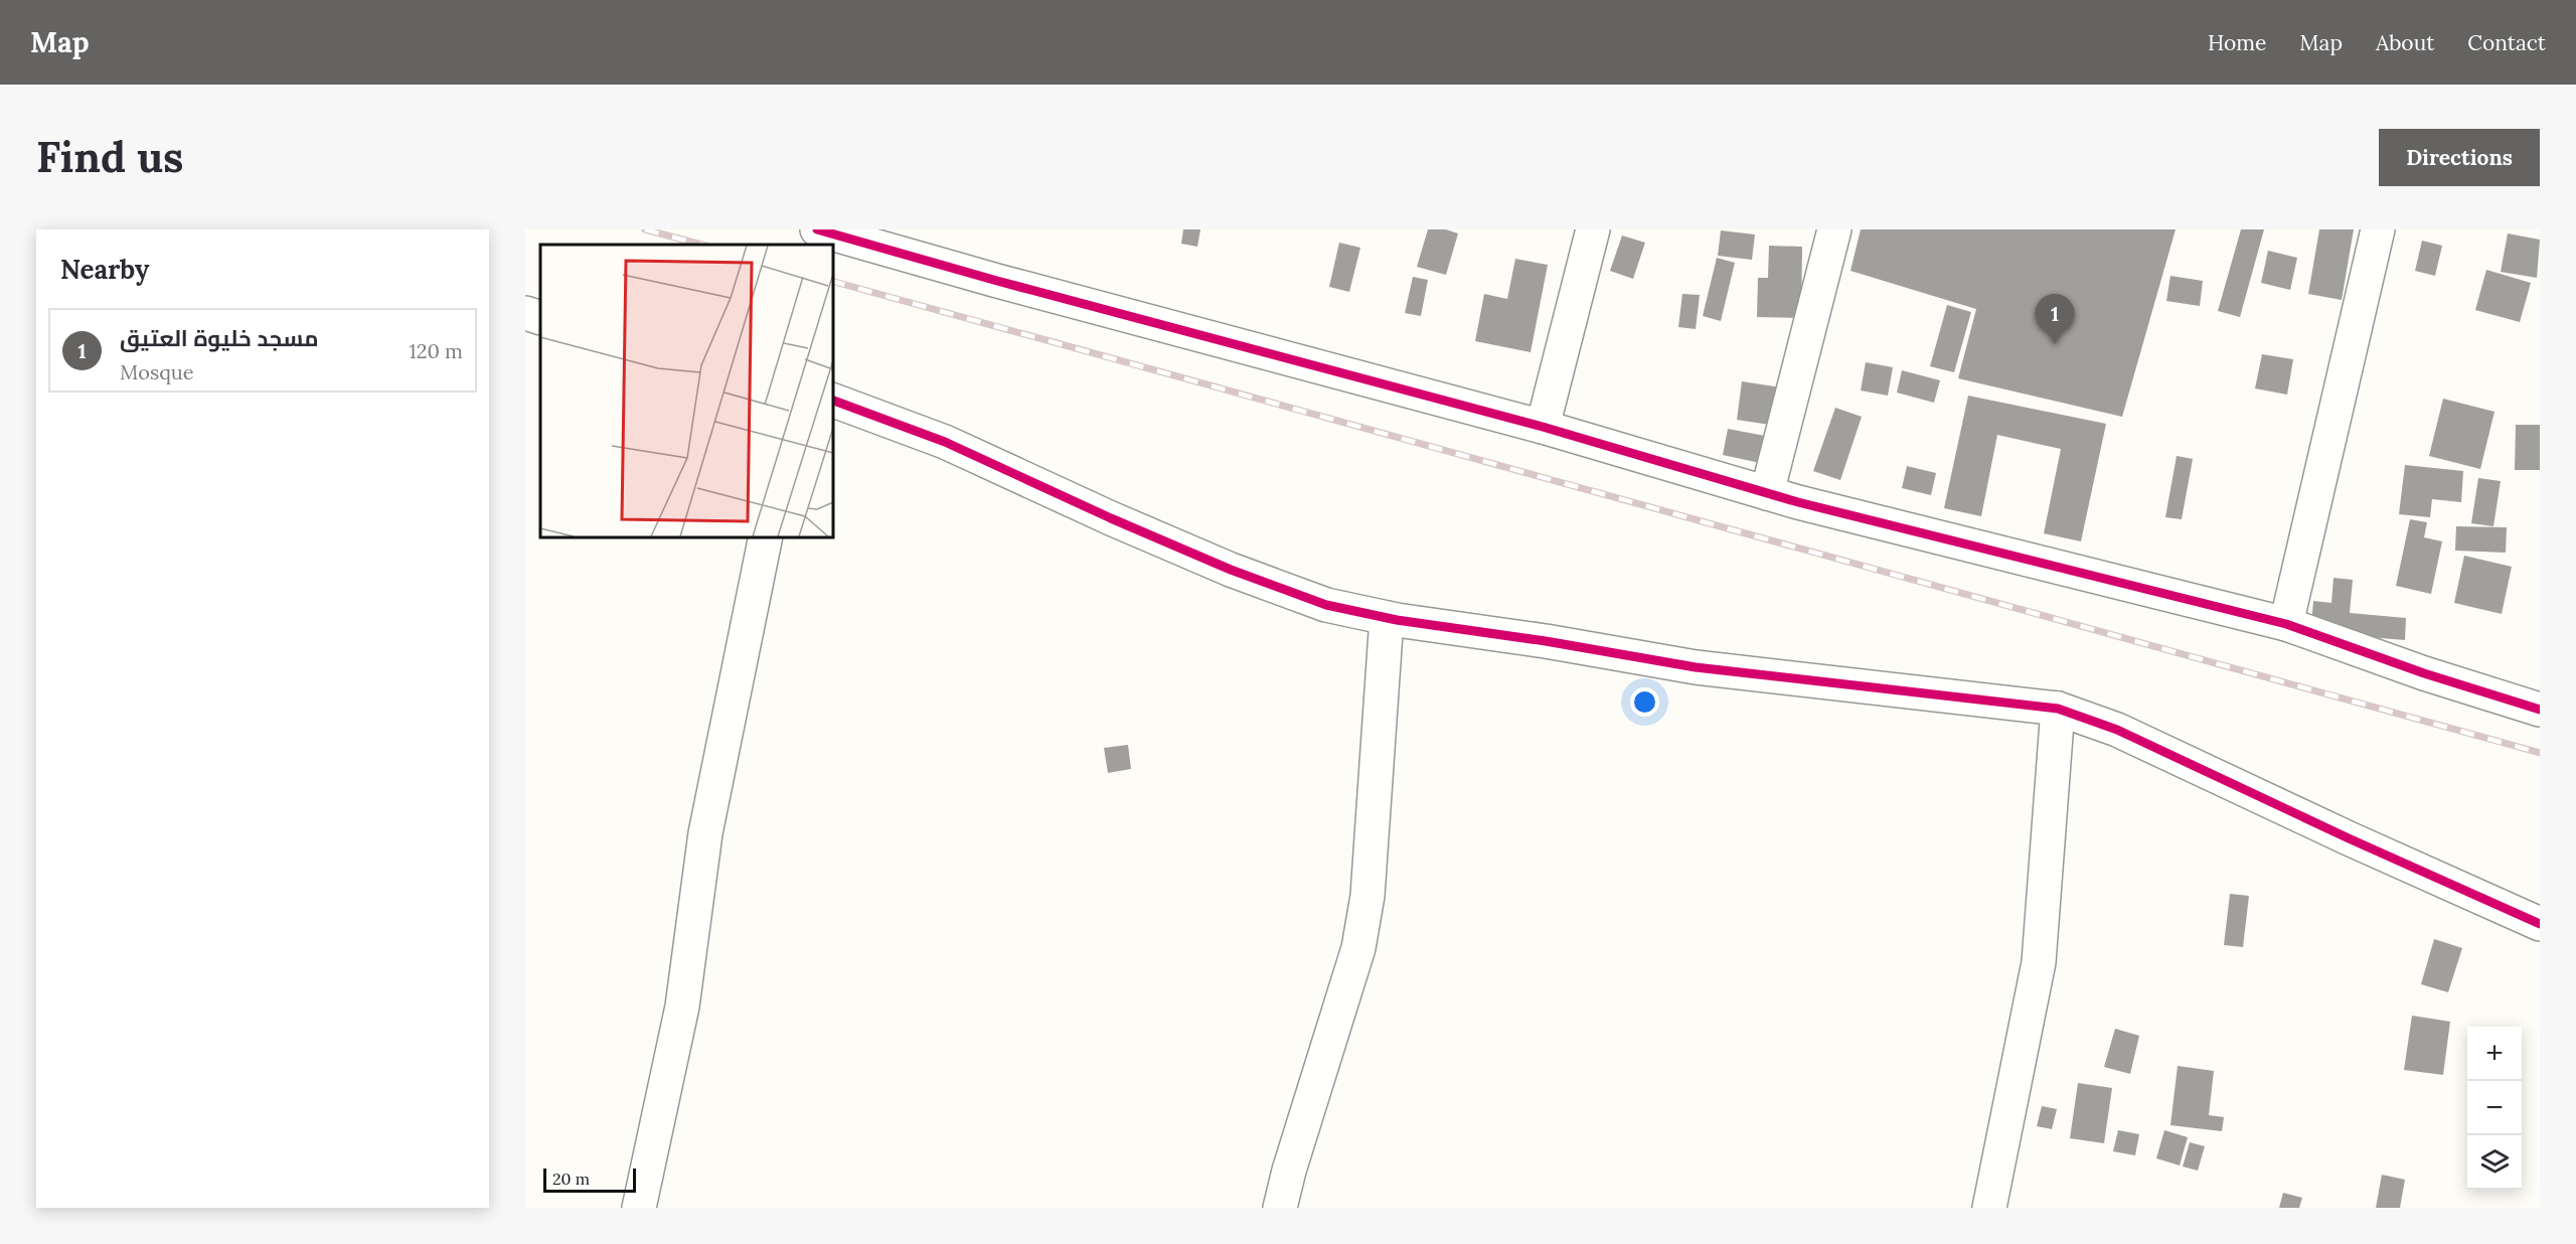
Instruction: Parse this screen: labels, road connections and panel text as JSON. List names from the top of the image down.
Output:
{
  "scale_bar": "20 m",
  "page": {
    "header": "Map",
    "nav": [
      "Home",
      "Map",
      "About",
      "Contact"
    ],
    "buttons": "Directions",
    "title": "Find us",
    "heading": "Nearby",
    "pins": "1",
    "list": [
      {
        "mark": "1",
        "name": "مسجد خليوة العتيق",
        "note": "Mosque",
        "value": "120 m"
      }
    ],
    "map_buttons": ["+", "−"],
    "scale": "20 m"
  }
}
